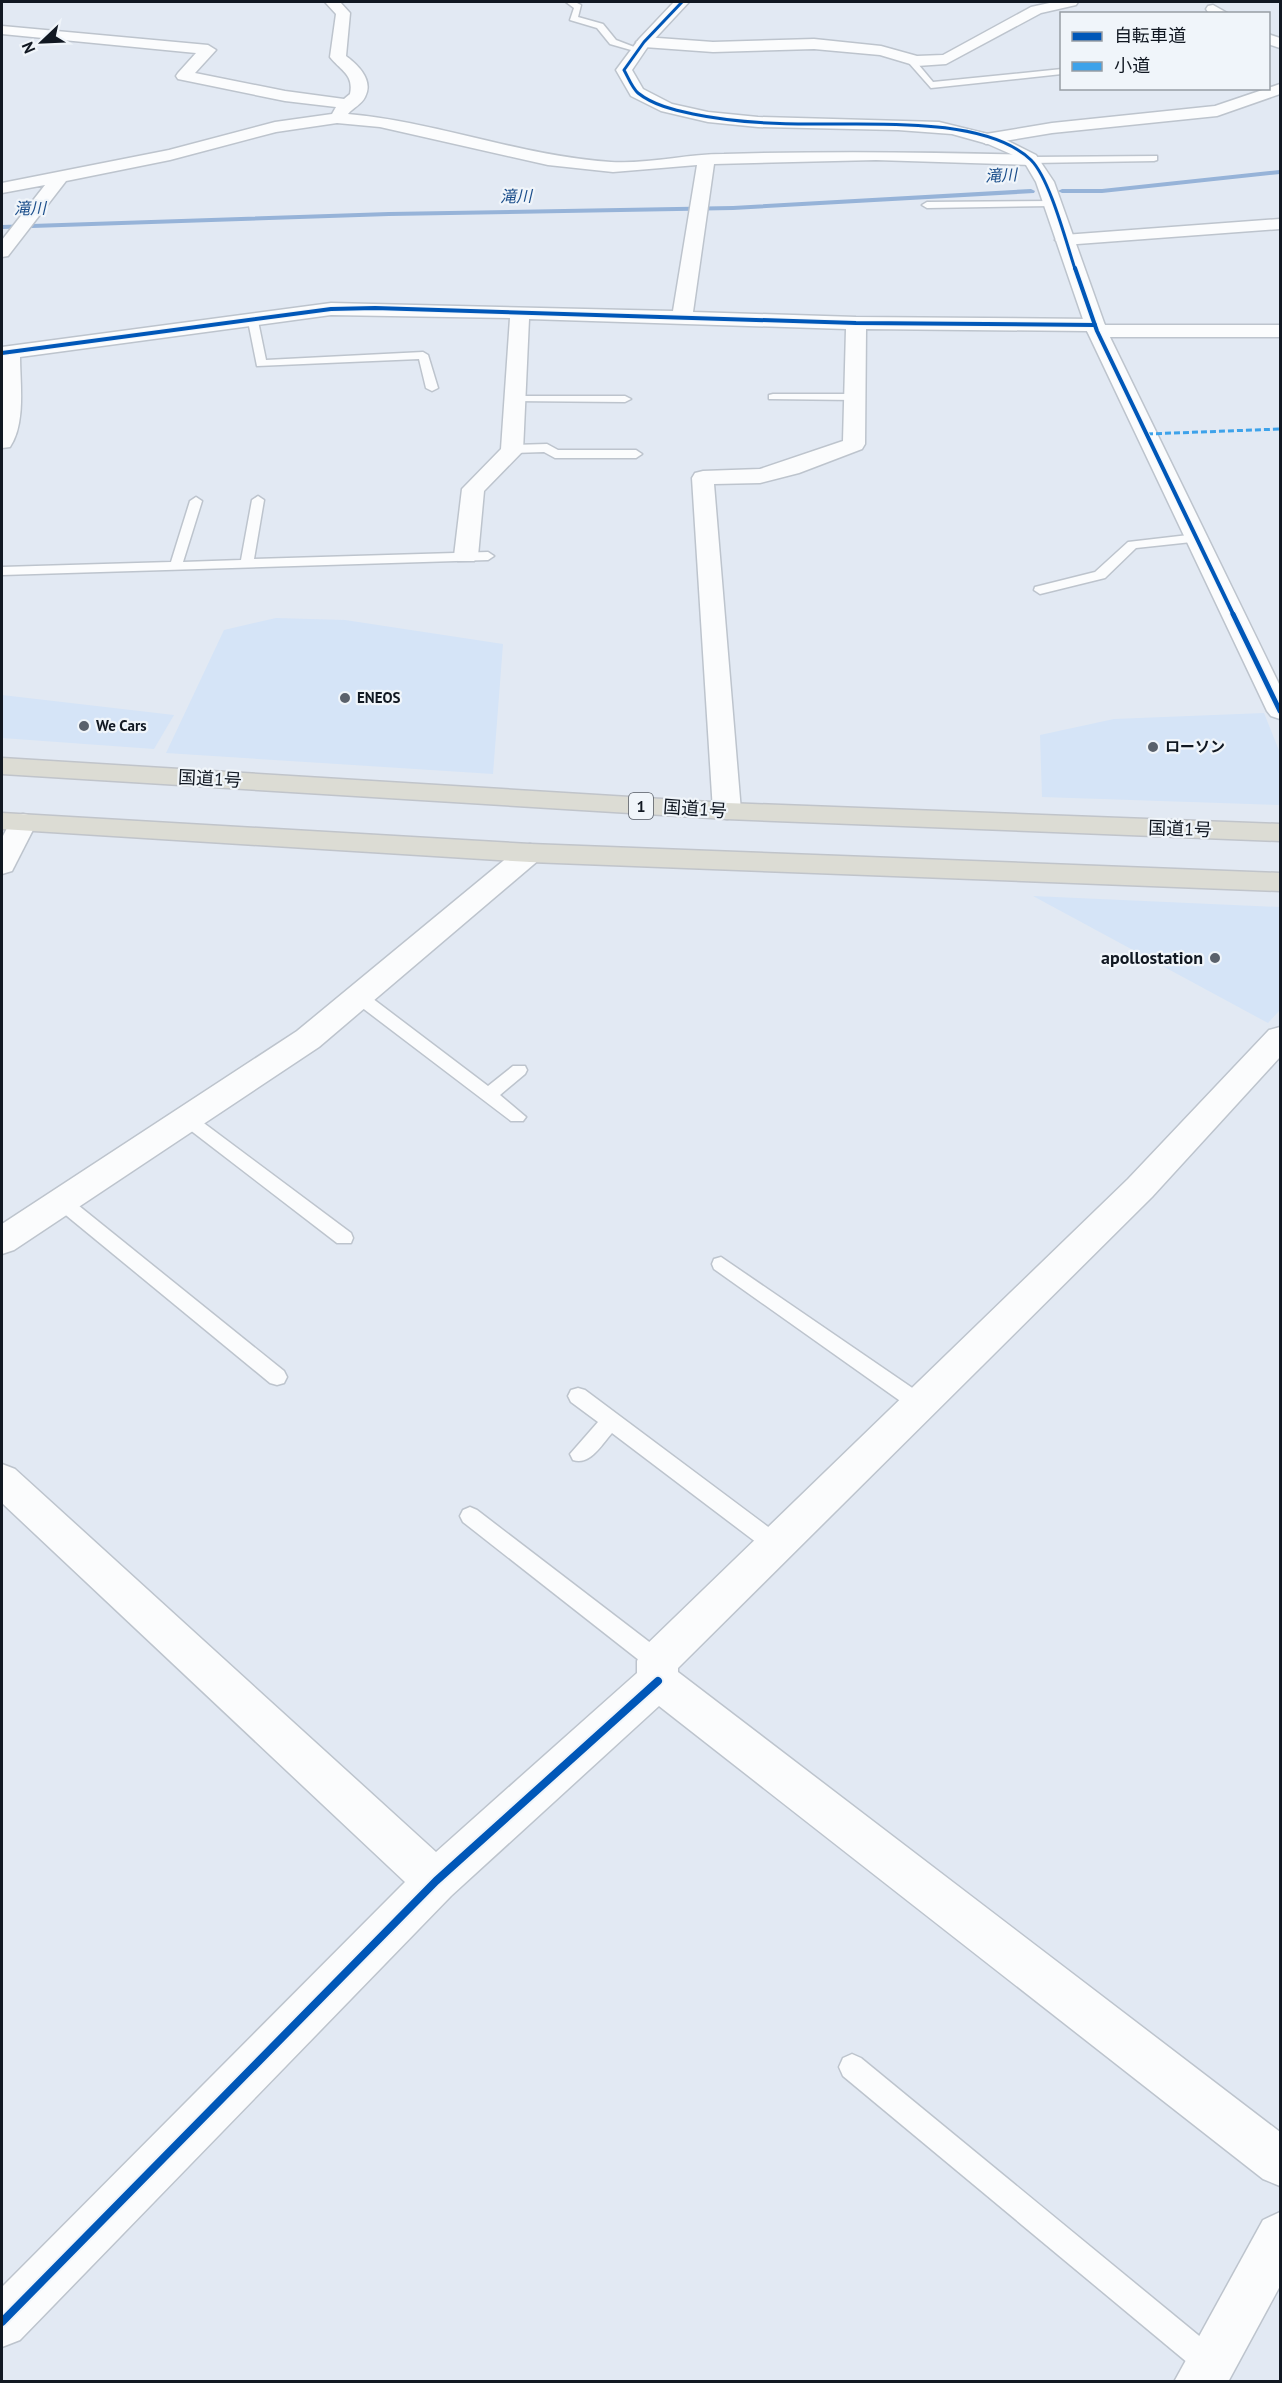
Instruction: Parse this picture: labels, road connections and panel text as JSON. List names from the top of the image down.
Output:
{
  "streets": {
    "highway": ["国道1号", "1"]
  },
  "water": ["滝川"],
  "places": [
    "ENEOS",
    "We Cars",
    "ローソン",
    "apollostation"
  ],
  "legend": ["自転車道", "小道"],
  "north": "bottom left"
}
